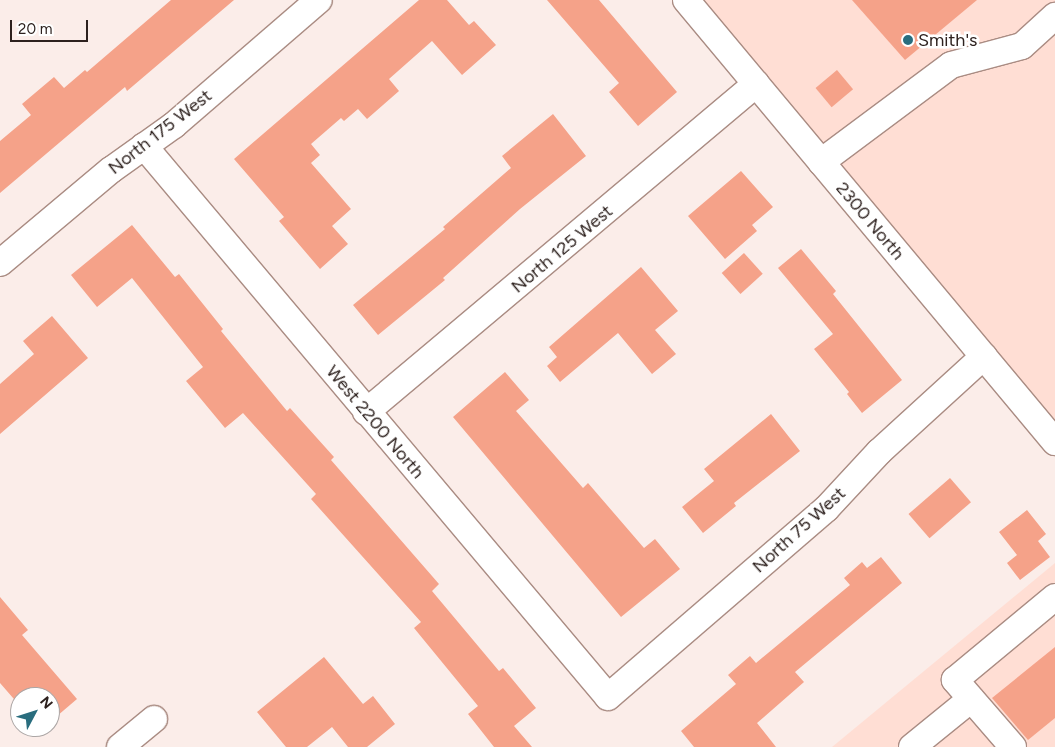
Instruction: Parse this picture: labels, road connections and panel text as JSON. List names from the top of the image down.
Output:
{
  "streets": {
    "street": [
      "North 175 West",
      "2300 North",
      "North 125 West",
      "West 2200 North",
      "North 75 West"
    ]
  },
  "crossings": [
    ["North 175 West", "West 2200 North"],
    ["2300 North", "North 125 West"],
    ["2300 North", "North 75 West"],
    ["North 125 West", "West 2200 North"],
    ["West 2200 North", "North 75 West"]
  ],
  "places": ["Smith's"],
  "scale_bar": "20 m",
  "north": "top right"
}
